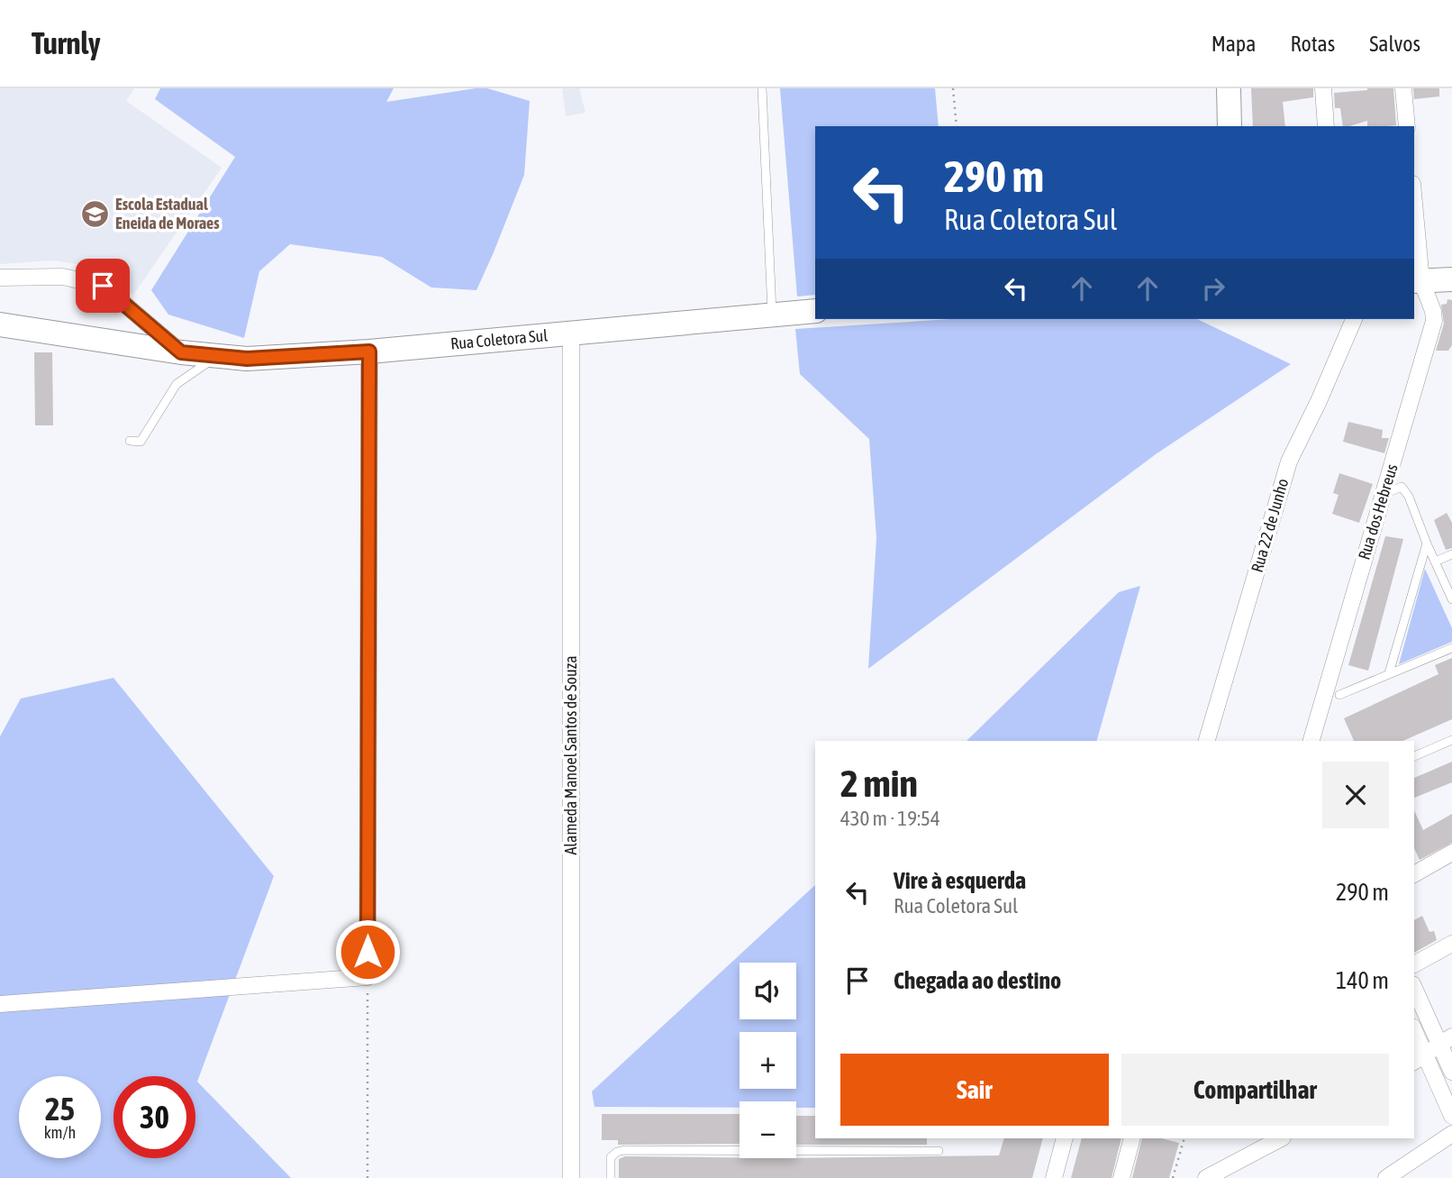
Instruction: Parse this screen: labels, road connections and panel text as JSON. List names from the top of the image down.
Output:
{
  "streets": {
    "street": [
      "Rua Coletora Sul",
      "Rua dos Hebreus",
      "Rua 22 de Junho",
      "Alameda Manoel Santos de Souza"
    ]
  },
  "crossings": [
    ["Rua Coletora Sul", "Alameda Manoel Santos de Souza"]
  ],
  "places": {
    "school or university": ["Escola Estadual Eneida de Moraes"]
  },
  "page": {
    "header": "Turnly",
    "nav": ["Mapa", "Rotas", "Salvos"],
    "turn": ["290 m", "Rua Coletora Sul"],
    "heading": ["2 min", "430 m · 19:54"],
    "list": [
      {
        "name": "Vire à esquerda",
        "note": "Rua Coletora Sul",
        "value": "290 m"
      },
      {
        "name": "Chegada ao destino",
        "value": "140 m"
      }
    ],
    "map_buttons": ["+", "−"],
    "buttons": ["Sair", "Compartilhar"],
    "speed": "25 km/h",
    "limit": "30"
  }
}
